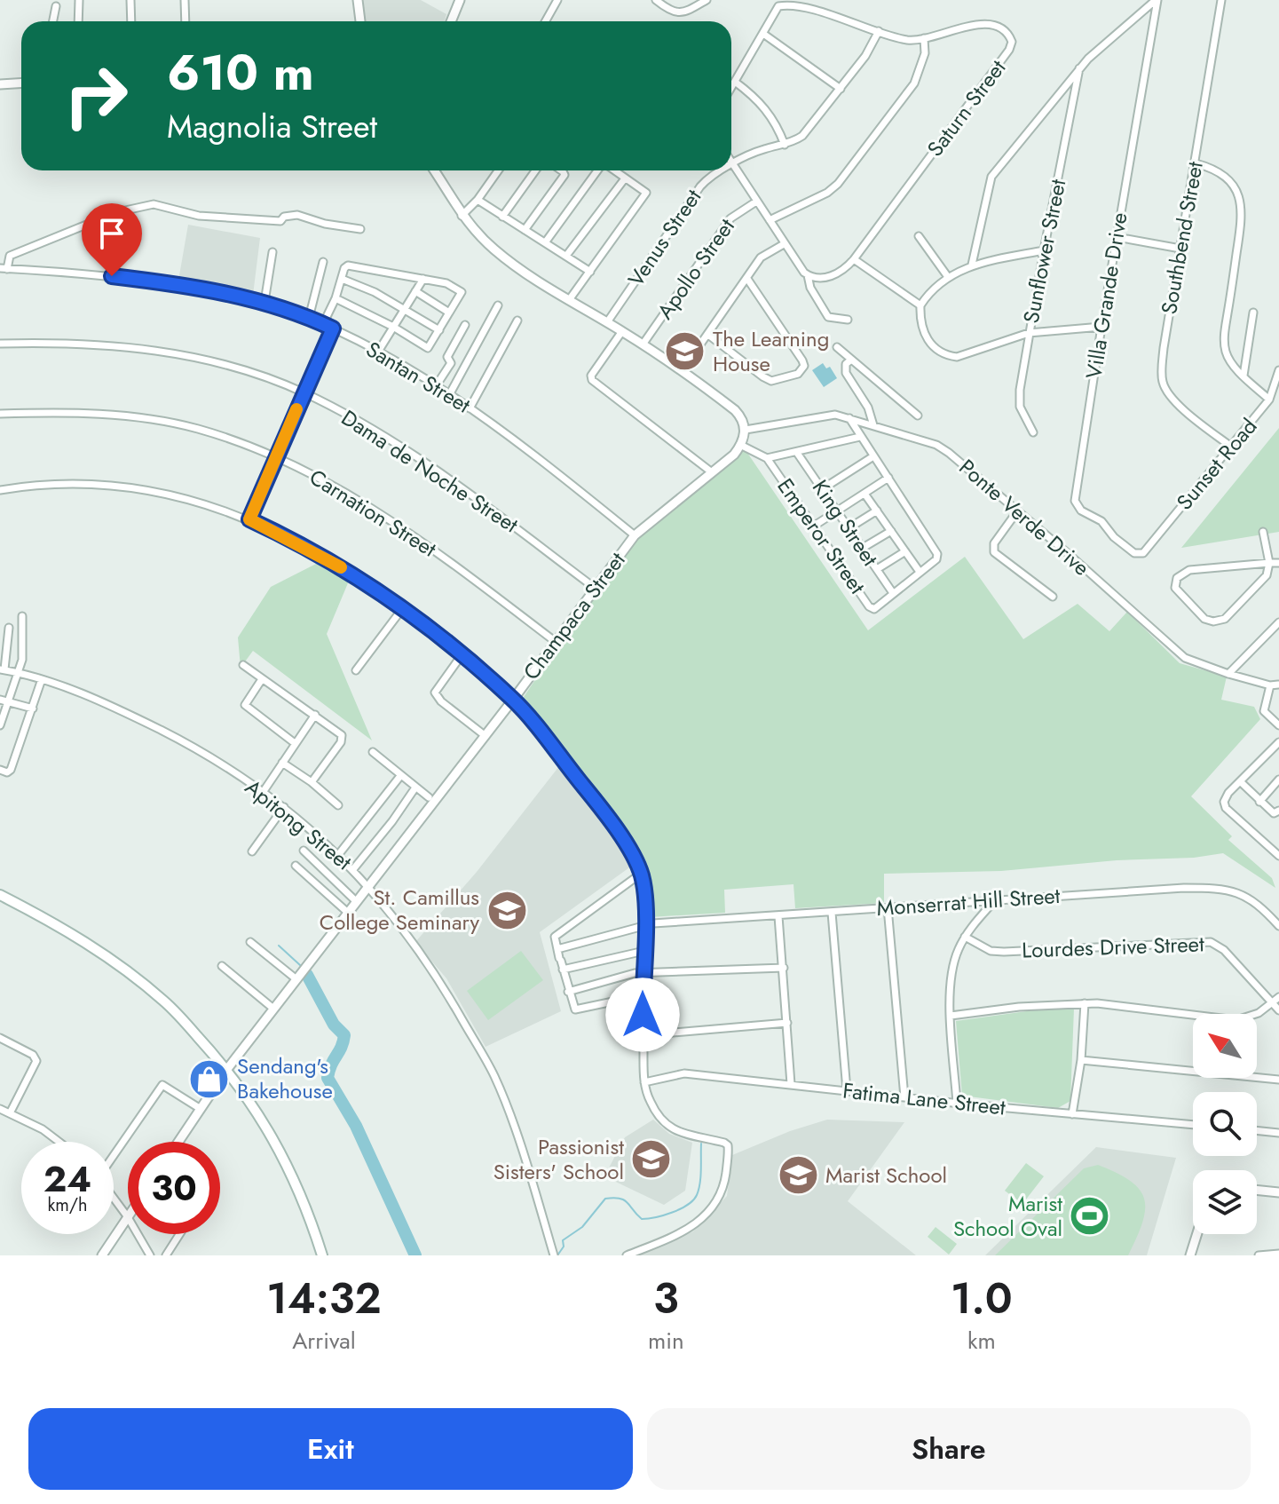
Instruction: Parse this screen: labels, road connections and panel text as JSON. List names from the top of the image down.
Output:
{
  "streets": {
    "street": [
      "Saturn Street",
      "Venus Street",
      "Southbend Street",
      "Sunflower Street",
      "Apollo Street",
      "Villa Grande Drive",
      "Santan Street",
      "Sunset Road",
      "Dama de Noche Street",
      "Carnation Street",
      "Ponte Verde Drive",
      "King Street",
      "Emperor Street",
      "Champaca Street",
      "Apitong Street",
      "Monserrat Hill Street",
      "Lourdes Drive Street",
      "Fatima Lane Street"
    ]
  },
  "crossings": [
    ["Saturn Street", "Venus Street"],
    ["Southbend Street", "Sunset Road"],
    ["Villa Grande Drive", "Sunset Road"],
    ["Santan Street", "Champaca Street"],
    ["Dama de Noche Street", "Champaca Street"],
    ["Carnation Street", "Champaca Street"],
    ["Ponte Verde Drive", "Emperor Street"],
    ["Ponte Verde Drive", "Champaca Street"],
    ["King Street", "Emperor Street"],
    ["Emperor Street", "Champaca Street"],
    ["Champaca Street", "Apitong Street"]
  ],
  "places": {
    "school or university": [
      "The Learning House",
      "St. Camillus College Seminary",
      "Passionist Sisters' School",
      "Marist School"
    ],
    "shop": ["Sendang's Bakehouse"],
    "sports": ["Marist School Oval"]
  },
  "north": "top left",
  "page": {
    "turn": ["610 m", "Magnolia Street"],
    "speed": "24 km/h",
    "limit": "30",
    "eta": [
      "14:32",
      "Arrival",
      "3",
      "min",
      "1.0",
      "km"
    ],
    "buttons": ["Exit", "Share"]
  }
}
